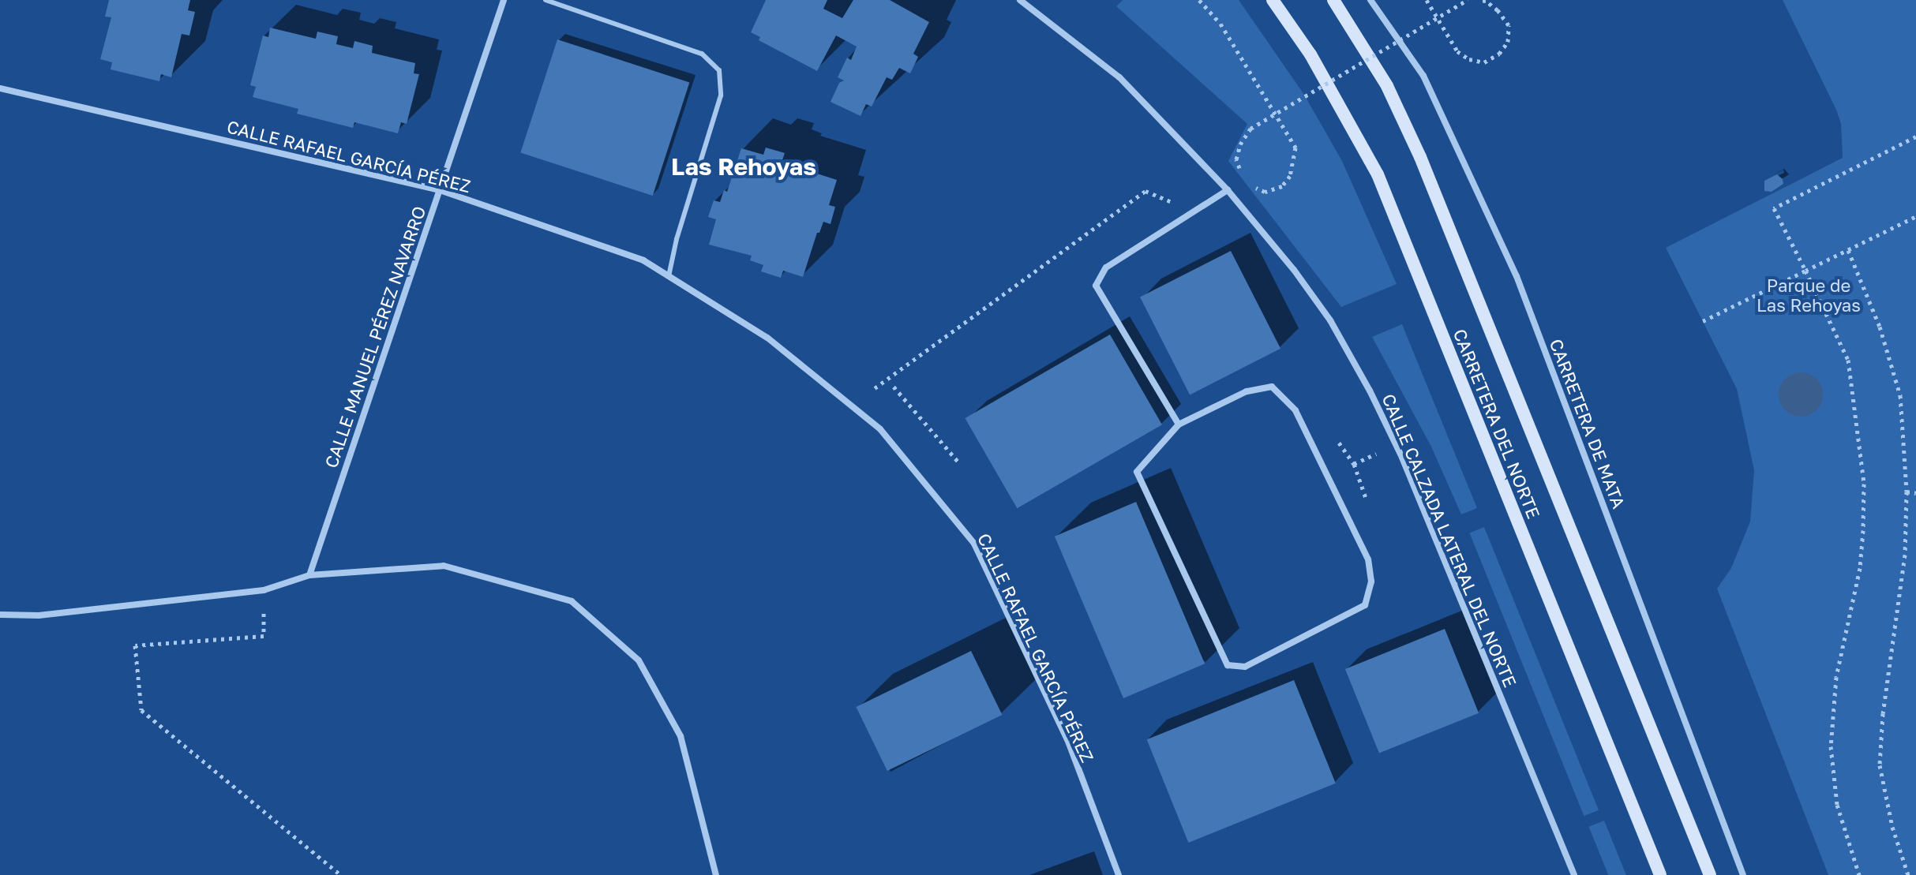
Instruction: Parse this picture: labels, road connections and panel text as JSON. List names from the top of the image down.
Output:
{
  "streets": {
    "street": [
      "CALLE RAFAEL GARCÍA PÉREZ",
      "CALLE MANUEL PÉREZ NAVARRO",
      "CARRETERA DEL NORTE",
      "CARRETERA DE MATA",
      "CALLE CALZADA LATERAL DEL NORTE"
    ]
  },
  "crossings": [
    ["CALLE RAFAEL GARCÍA PÉREZ", "CALLE MANUEL PÉREZ NAVARRO"]
  ],
  "districts": ["Las Rehoyas"],
  "parks": ["Parque de Las Rehoyas"]
}
